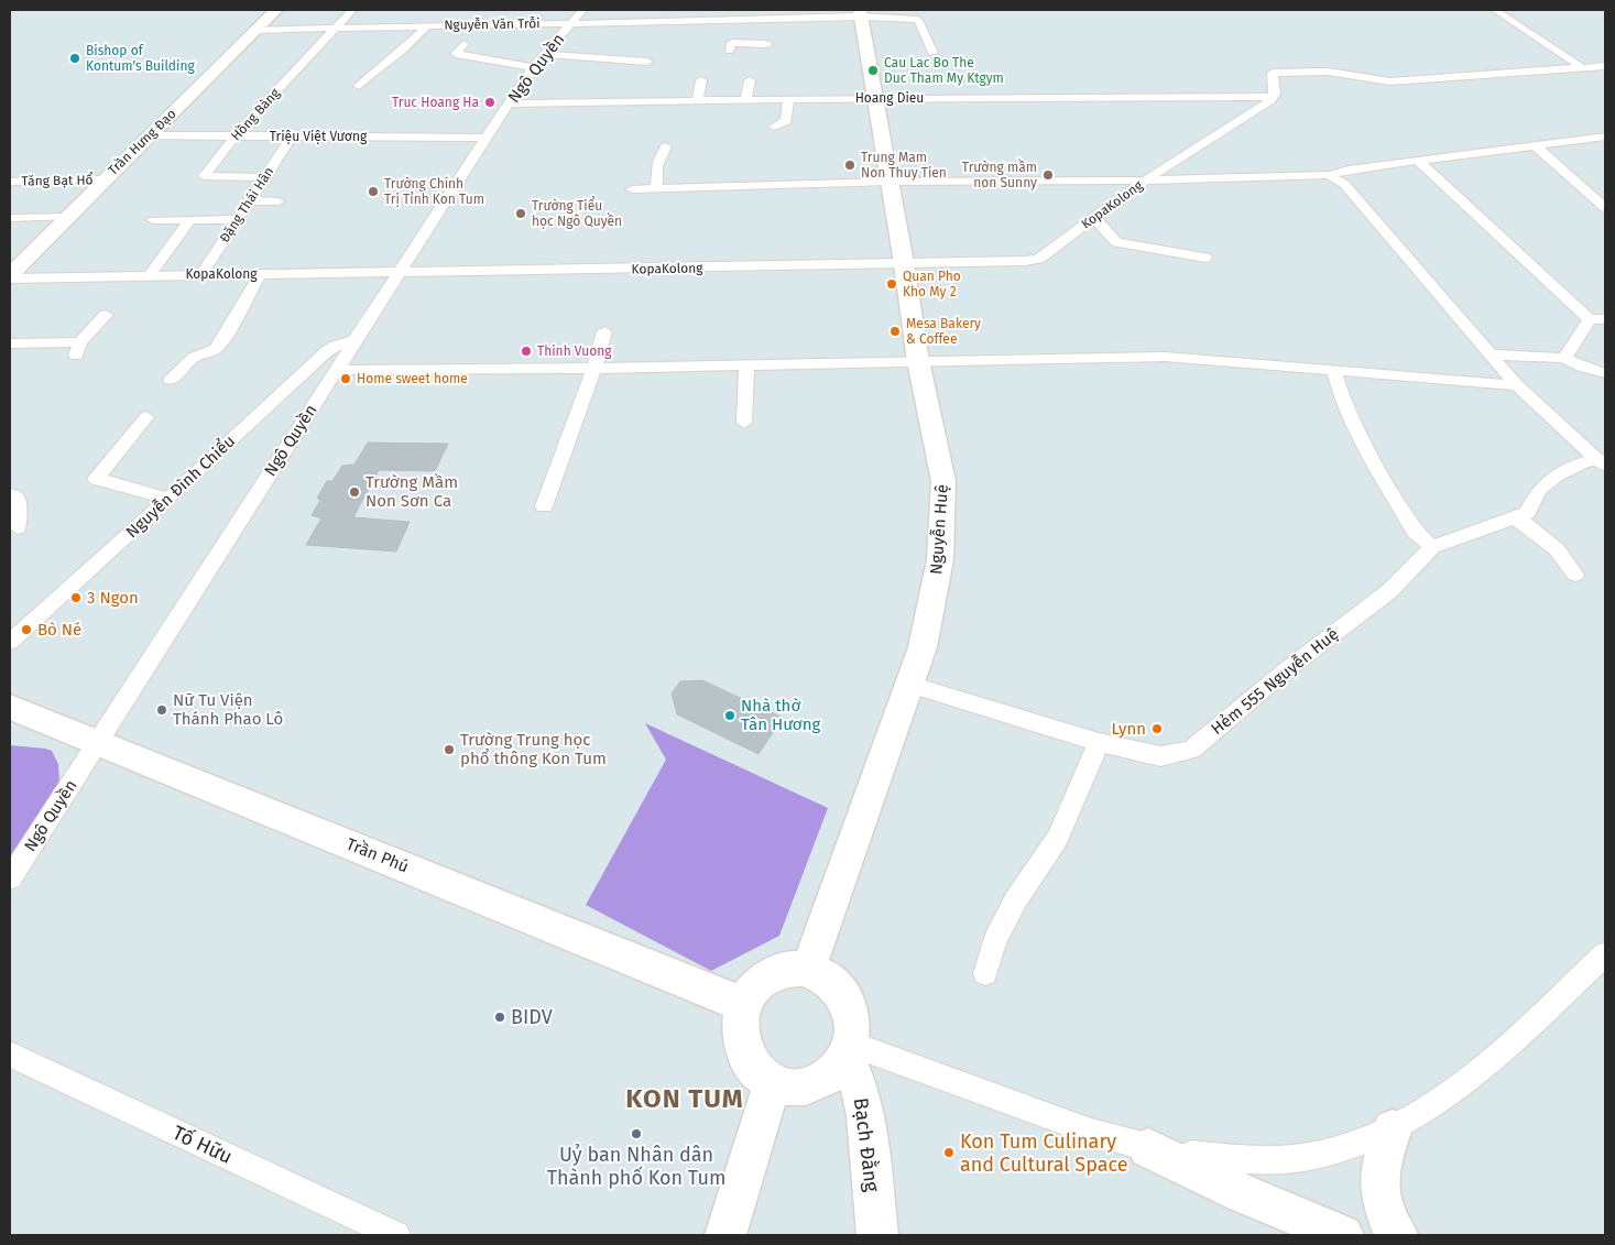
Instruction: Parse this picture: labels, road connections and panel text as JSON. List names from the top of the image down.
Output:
{
  "streets": {
    "street": [
      "Nguyễn Văn Trỗi",
      "Ngô Quyền",
      "Hoang Dieu",
      "Hồng Bàng",
      "Triệu Việt Vương",
      "Trần Hưng Đạo",
      "Tăng Bạt Hổ",
      "Đặng Thái Hân",
      "KopaKolong",
      "Nguyễn Đình Chiểu",
      "Nguyễn Huệ",
      "Hẻm 555 Nguyễn Huệ",
      "Trần Phú",
      "Tố Hữu",
      "Bạch Đằng"
    ]
  },
  "crossings": [
    ["Nguyễn Văn Trỗi", "Ngô Quyền"],
    ["Nguyễn Văn Trỗi", "Hồng Bàng"],
    ["Nguyễn Văn Trỗi", "Trần Hưng Đạo"],
    ["Nguyễn Văn Trỗi", "Nguyễn Huệ"],
    ["Ngô Quyền", "Hoang Dieu"],
    ["Ngô Quyền", "Triệu Việt Vương"],
    ["Ngô Quyền", "KopaKolong"],
    ["Ngô Quyền", "Nguyễn Đình Chiểu"],
    ["Ngô Quyền", "Trần Phú"],
    ["Hoang Dieu", "KopaKolong"],
    ["Hoang Dieu", "Nguyễn Huệ"],
    ["Hồng Bàng", "Triệu Việt Vương"],
    ["Hồng Bàng", "Đặng Thái Hân"],
    ["Triệu Việt Vương", "Trần Hưng Đạo"],
    ["Triệu Việt Vương", "Đặng Thái Hân"],
    ["Trần Hưng Đạo", "Tăng Bạt Hổ"],
    ["Trần Hưng Đạo", "KopaKolong"],
    ["Đặng Thái Hân", "KopaKolong"],
    ["KopaKolong", "Nguyễn Huệ"],
    ["Nguyễn Huệ", "Hẻm 555 Nguyễn Huệ"],
    ["Nguyễn Huệ", "Trần Phú"],
    ["Nguyễn Huệ", "Bạch Đằng"],
    ["Trần Phú", "Bạch Đằng"]
  ],
  "districts": ["KON TUM"],
  "places": [
    "Bishop of Kontum's Building",
    "Cau Lac Bo The Duc Tham My Ktgym",
    "Truc Hoang Ha",
    "Trung Mam Non Thuy Tien",
    "Trường mầm non Sunny",
    "Trường Chính Trị Tỉnh Kon Tum",
    "Trường Tiểu học Ngô Quyền",
    "Quan Pho Kho My 2",
    "Mesa Bakery & Coffee",
    "Thinh Vuong",
    "Home sweet home",
    "Trường Mầm Non Sơn Ca",
    "3 Ngon",
    "Bò Né",
    "Nữ Tu Viện Thánh Phao Lô",
    "Nhà thờ Tân Hương",
    "Lynn",
    "Trường Trung học phổ thông Kon Tum",
    "BIDV",
    "Uỷ ban Nhân dân Thành phố Kon Tum",
    "Kon Tum Culinary and Cultural Space"
  ]
}
